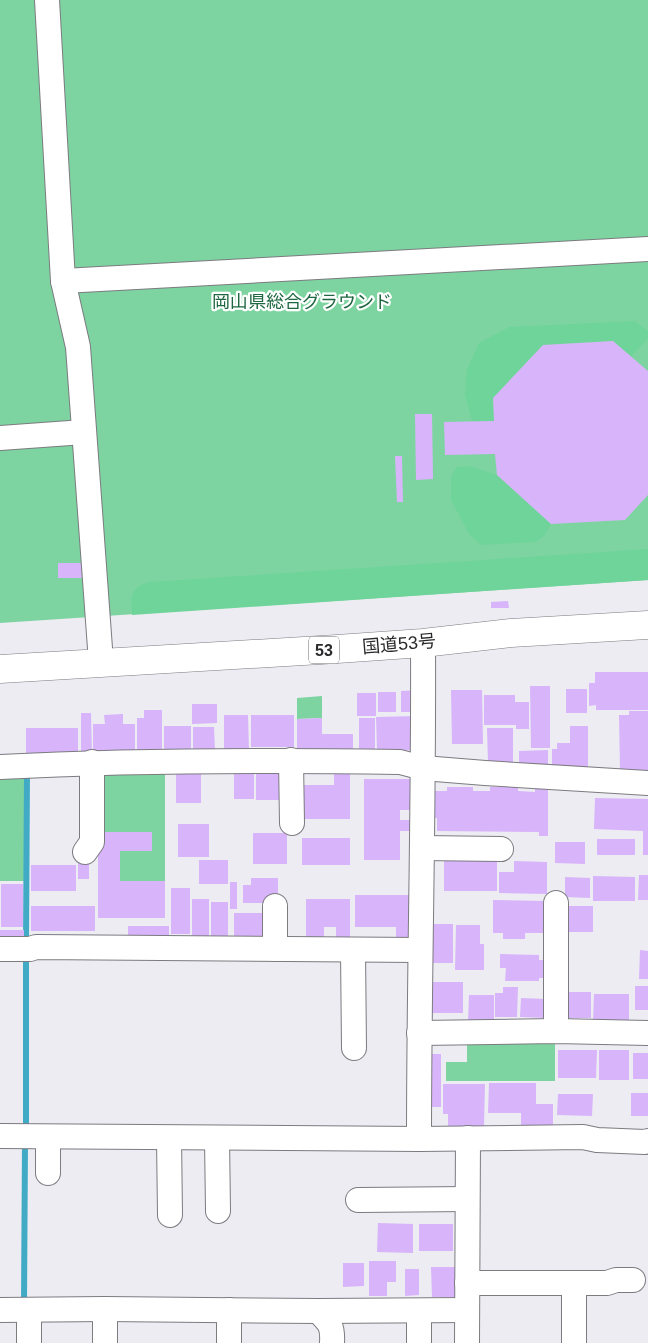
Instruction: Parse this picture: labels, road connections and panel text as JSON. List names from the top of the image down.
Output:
{
  "streets": {
    "highway": ["国道53号", "53"]
  },
  "parks": ["岡山県総合グラウンド"]
}
